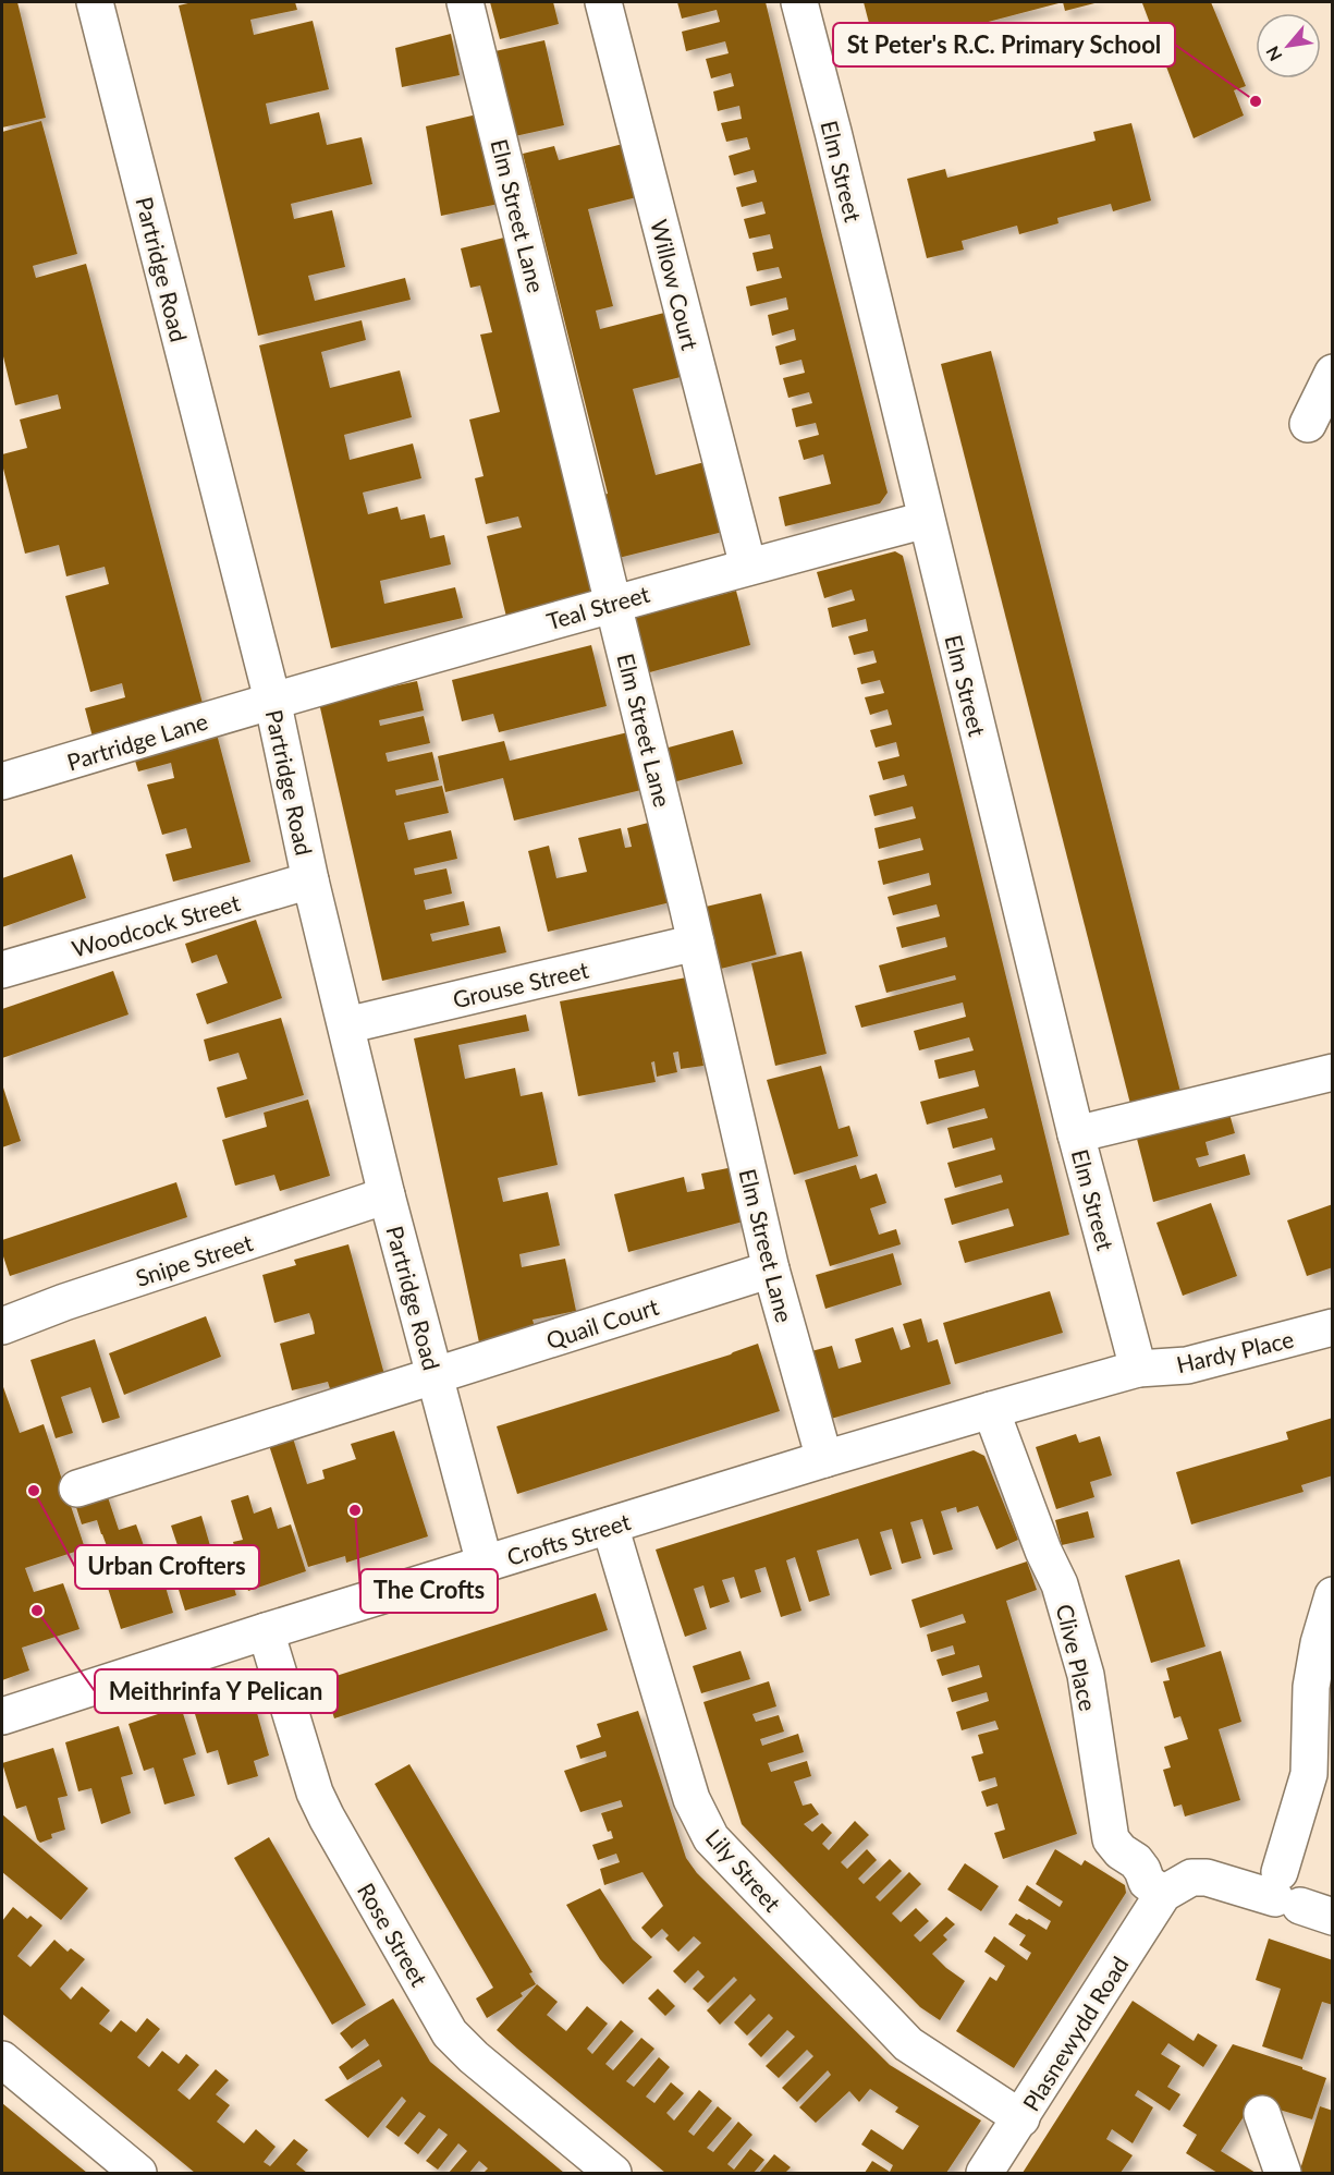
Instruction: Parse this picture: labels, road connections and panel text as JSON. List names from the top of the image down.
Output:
{
  "streets": {
    "street": [
      "Elm Street",
      "Elm Street Lane",
      "Partridge Road",
      "Willow Court",
      "Teal Street",
      "Partridge Lane",
      "Woodcock Street",
      "Grouse Street",
      "Snipe Street",
      "Quail Court",
      "Hardy Place",
      "Crofts Street",
      "Clive Place",
      "Lily Street",
      "Rose Street",
      "Plasnewydd Road"
    ]
  },
  "crossings": [
    ["Elm Street", "Teal Street"],
    ["Elm Street", "Hardy Place"],
    ["Elm Street", "Crofts Street"],
    ["Elm Street Lane", "Teal Street"],
    ["Elm Street Lane", "Grouse Street"],
    ["Elm Street Lane", "Quail Court"],
    ["Elm Street Lane", "Crofts Street"],
    ["Partridge Road", "Teal Street"],
    ["Partridge Road", "Partridge Lane"],
    ["Partridge Road", "Woodcock Street"],
    ["Partridge Road", "Grouse Street"],
    ["Partridge Road", "Snipe Street"],
    ["Partridge Road", "Quail Court"],
    ["Partridge Road", "Crofts Street"],
    ["Willow Court", "Teal Street"],
    ["Teal Street", "Partridge Lane"],
    ["Hardy Place", "Crofts Street"],
    ["Crofts Street", "Clive Place"],
    ["Crofts Street", "Lily Street"],
    ["Crofts Street", "Rose Street"],
    ["Clive Place", "Plasnewydd Road"],
    ["Lily Street", "Plasnewydd Road"]
  ],
  "places": [
    "St Peter's R.C. Primary School",
    "Urban Crofters",
    "The Crofts",
    "Meithrinfa Y Pelican"
  ],
  "north": "bottom left"
}
